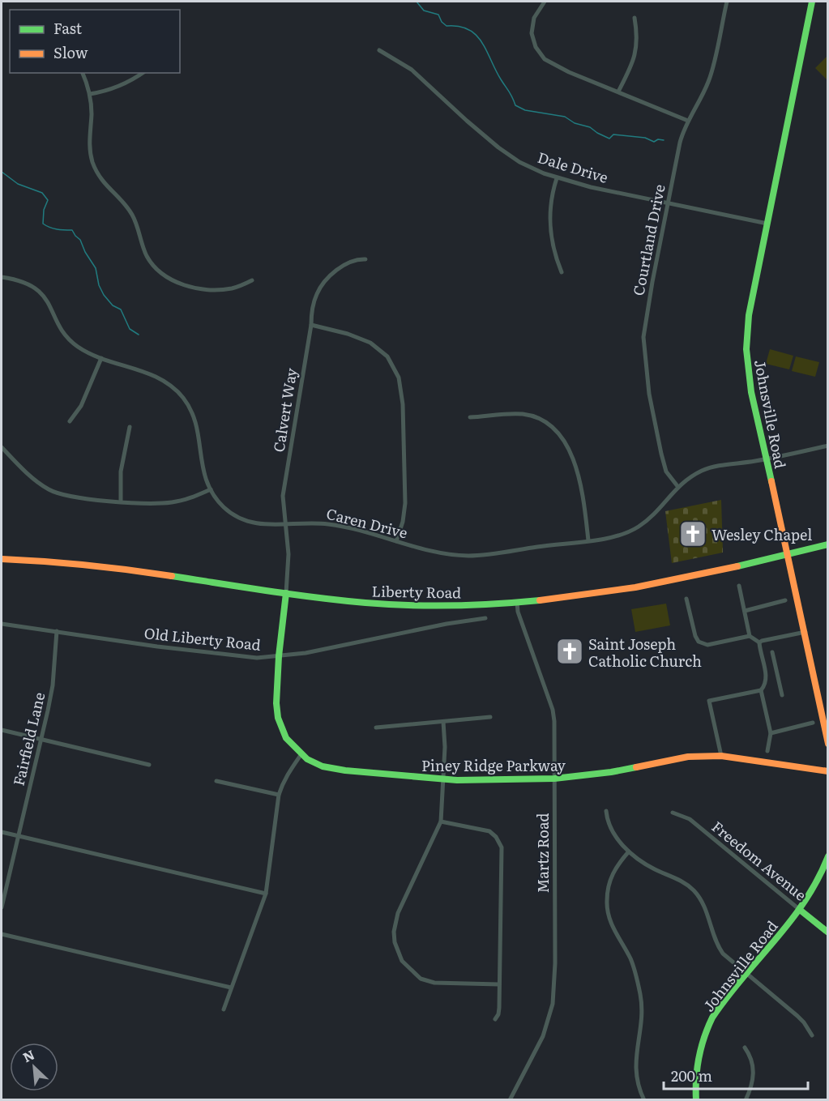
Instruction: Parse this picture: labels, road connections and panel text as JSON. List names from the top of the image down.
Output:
{
  "streets": {
    "street": [
      "Dale Drive",
      "Courtland Drive",
      "Calvert Way",
      "Johnsville Road",
      "Caren Drive",
      "Liberty Road",
      "Old Liberty Road",
      "Fairfield Lane",
      "Piney Ridge Parkway",
      "Martz Road",
      "Freedom Avenue"
    ]
  },
  "crossings": [
    ["Dale Drive", "Courtland Drive"],
    ["Dale Drive", "Johnsville Road"],
    ["Courtland Drive", "Caren Drive"],
    ["Calvert Way", "Caren Drive"],
    ["Calvert Way", "Liberty Road"],
    ["Calvert Way", "Piney Ridge Parkway"],
    ["Johnsville Road", "Caren Drive"],
    ["Johnsville Road", "Liberty Road"],
    ["Johnsville Road", "Freedom Avenue"],
    ["Liberty Road", "Piney Ridge Parkway"],
    ["Liberty Road", "Martz Road"],
    ["Old Liberty Road", "Fairfield Lane"],
    ["Old Liberty Road", "Piney Ridge Parkway"],
    ["Piney Ridge Parkway", "Martz Road"]
  ],
  "places": {
    "church": ["Wesley Chapel", "Saint Joseph Catholic Church"]
  },
  "legend": ["Fast", "Slow"],
  "scale_bar": "200 m",
  "north": "top left"
}
